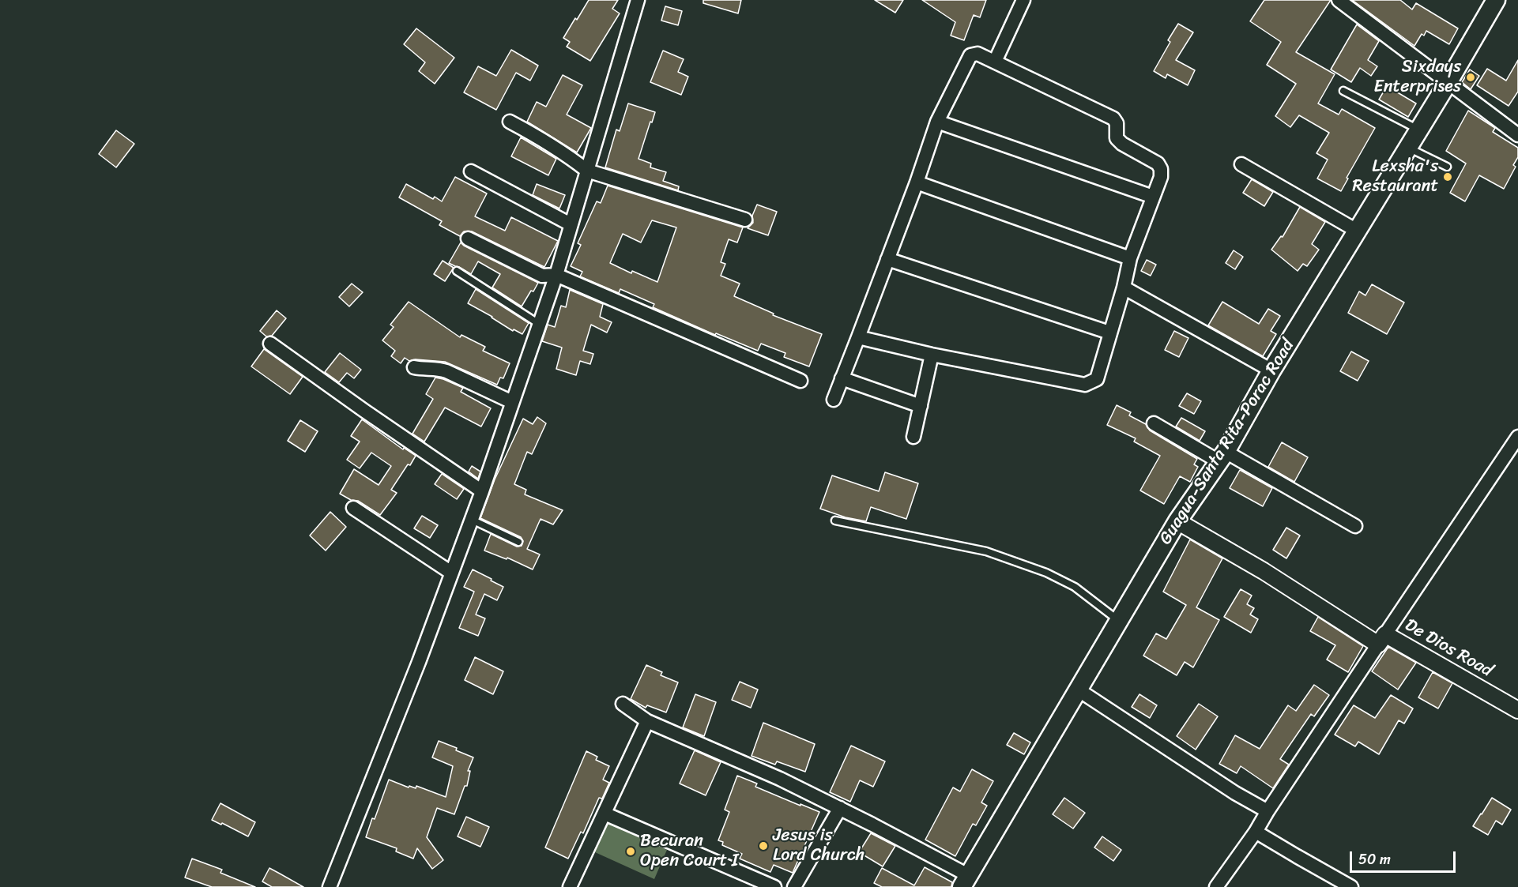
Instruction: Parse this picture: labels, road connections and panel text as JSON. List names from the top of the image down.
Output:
{
  "streets": {
    "main road": ["Guagua-Santa Rita-Porac Road"],
    "street": ["De Dios Road"]
  },
  "crossings": [
    ["Guagua-Santa Rita-Porac Road", "De Dios Road"]
  ],
  "places": [
    "Sixdays Enterprises",
    "Lexsha's Restaurant",
    "Jesus is Lord Church",
    "Becuran Open Court I"
  ],
  "scale_bar": "50 m"
}
